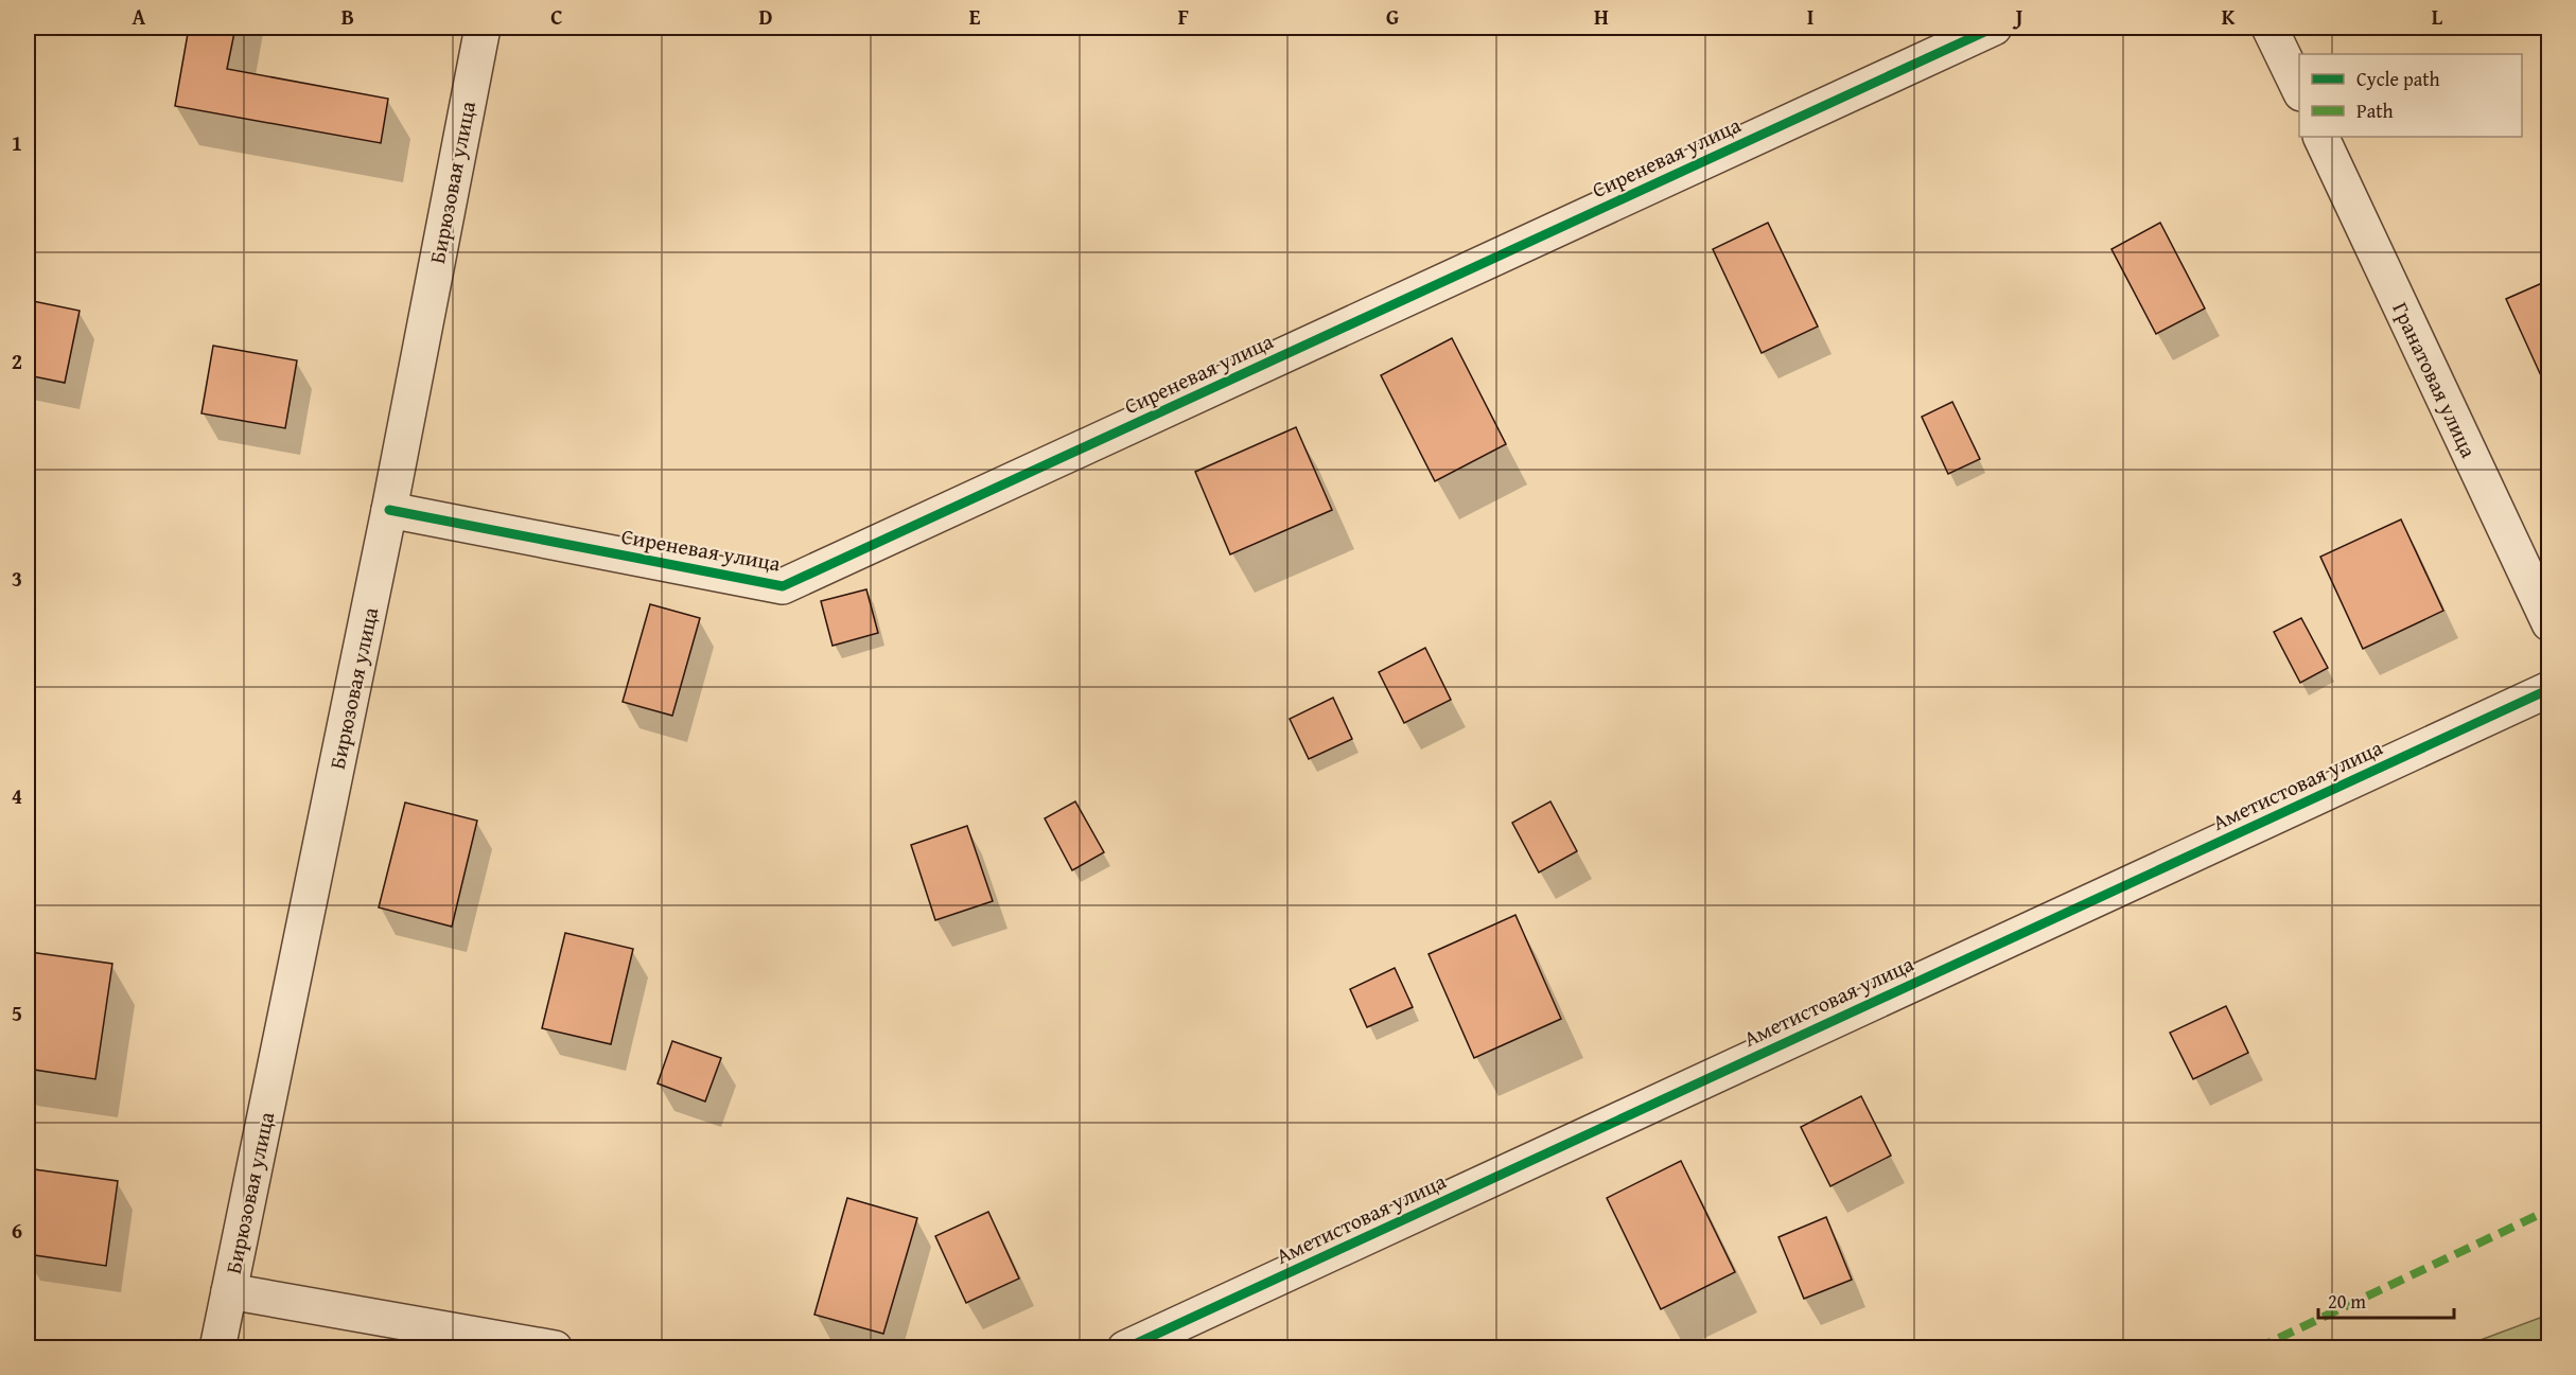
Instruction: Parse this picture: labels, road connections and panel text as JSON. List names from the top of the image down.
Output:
{
  "streets": {
    "street": [
      "Сиреневая улица",
      "Бирюзовая улица",
      "Гранатовая улица",
      "Аметистовая улица"
    ]
  },
  "crossings": [
    ["Сиреневая улица", "Бирюзовая улица"]
  ],
  "legend": ["Cycle path", "Path"],
  "scale_bar": "20 m",
  "grid": {
    "columns": [
      "A",
      "B",
      "C",
      "D",
      "E",
      "F",
      "G",
      "H",
      "I",
      "J",
      "K",
      "L"
    ],
    "rows": [
      "1",
      "2",
      "3",
      "4",
      "5",
      "6"
    ]
  }
}
